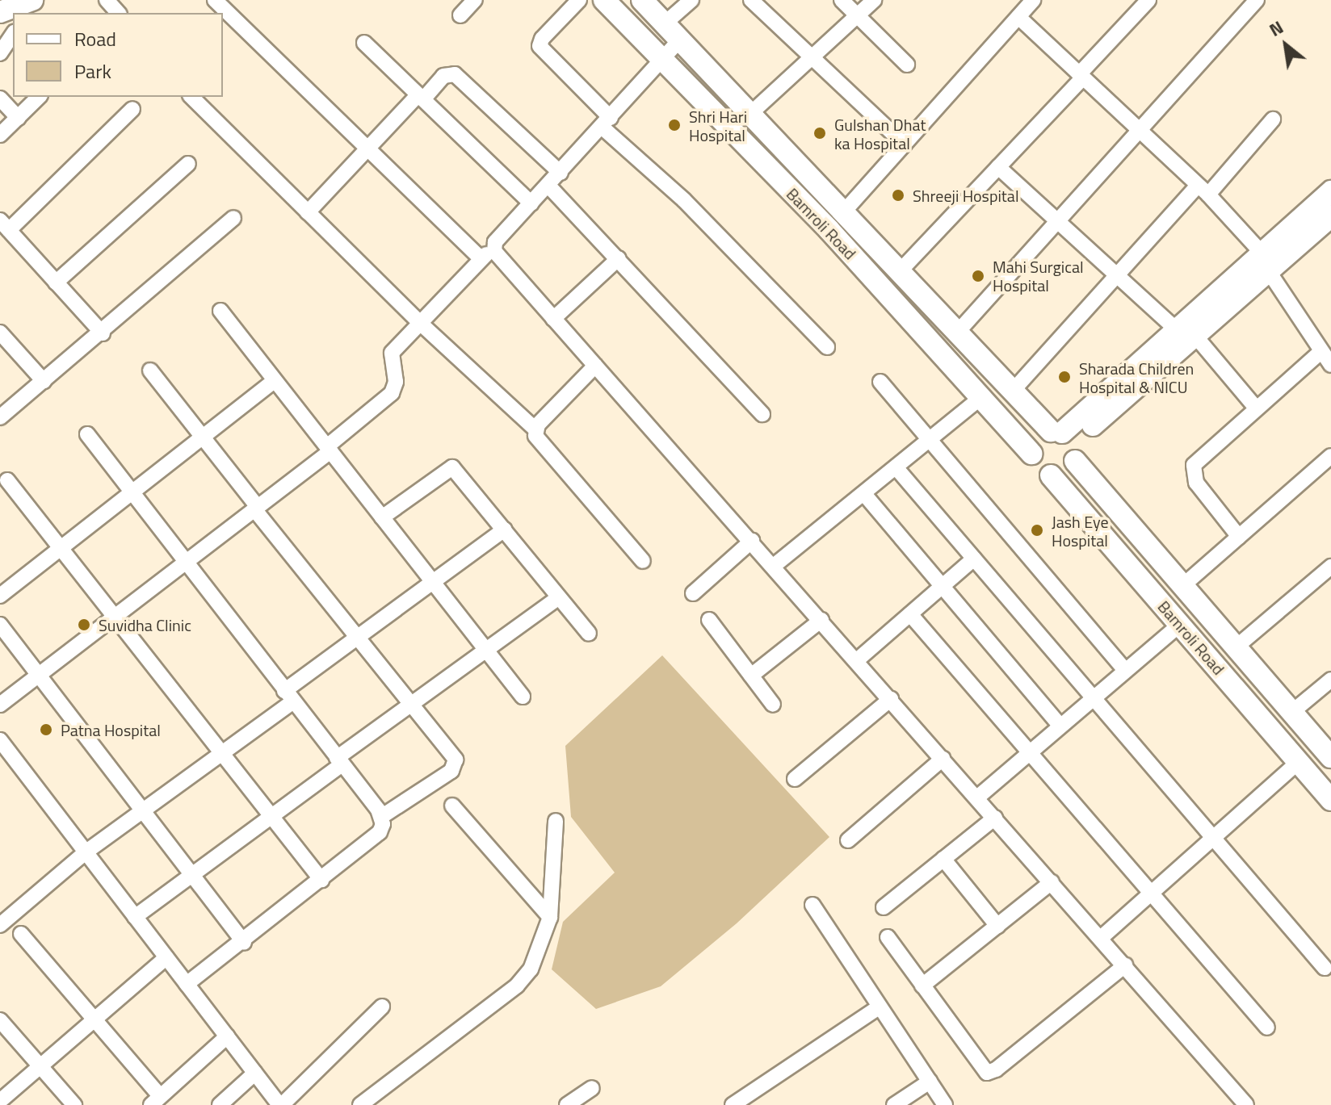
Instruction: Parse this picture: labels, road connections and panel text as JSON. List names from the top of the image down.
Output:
{
  "streets": {
    "street": ["Bamroli Road"]
  },
  "places": [
    "Shri Hari Hospital",
    "Gulshan Dhat ka Hospital",
    "Shreeji Hospital",
    "Mahi Surgical Hospital",
    "Sharada Children Hospital & NICU",
    "Jash Eye Hospital",
    "Suvidha Clinic",
    "Patna Hospital"
  ],
  "legend": ["Road", "Park"],
  "north": "top left"
}
